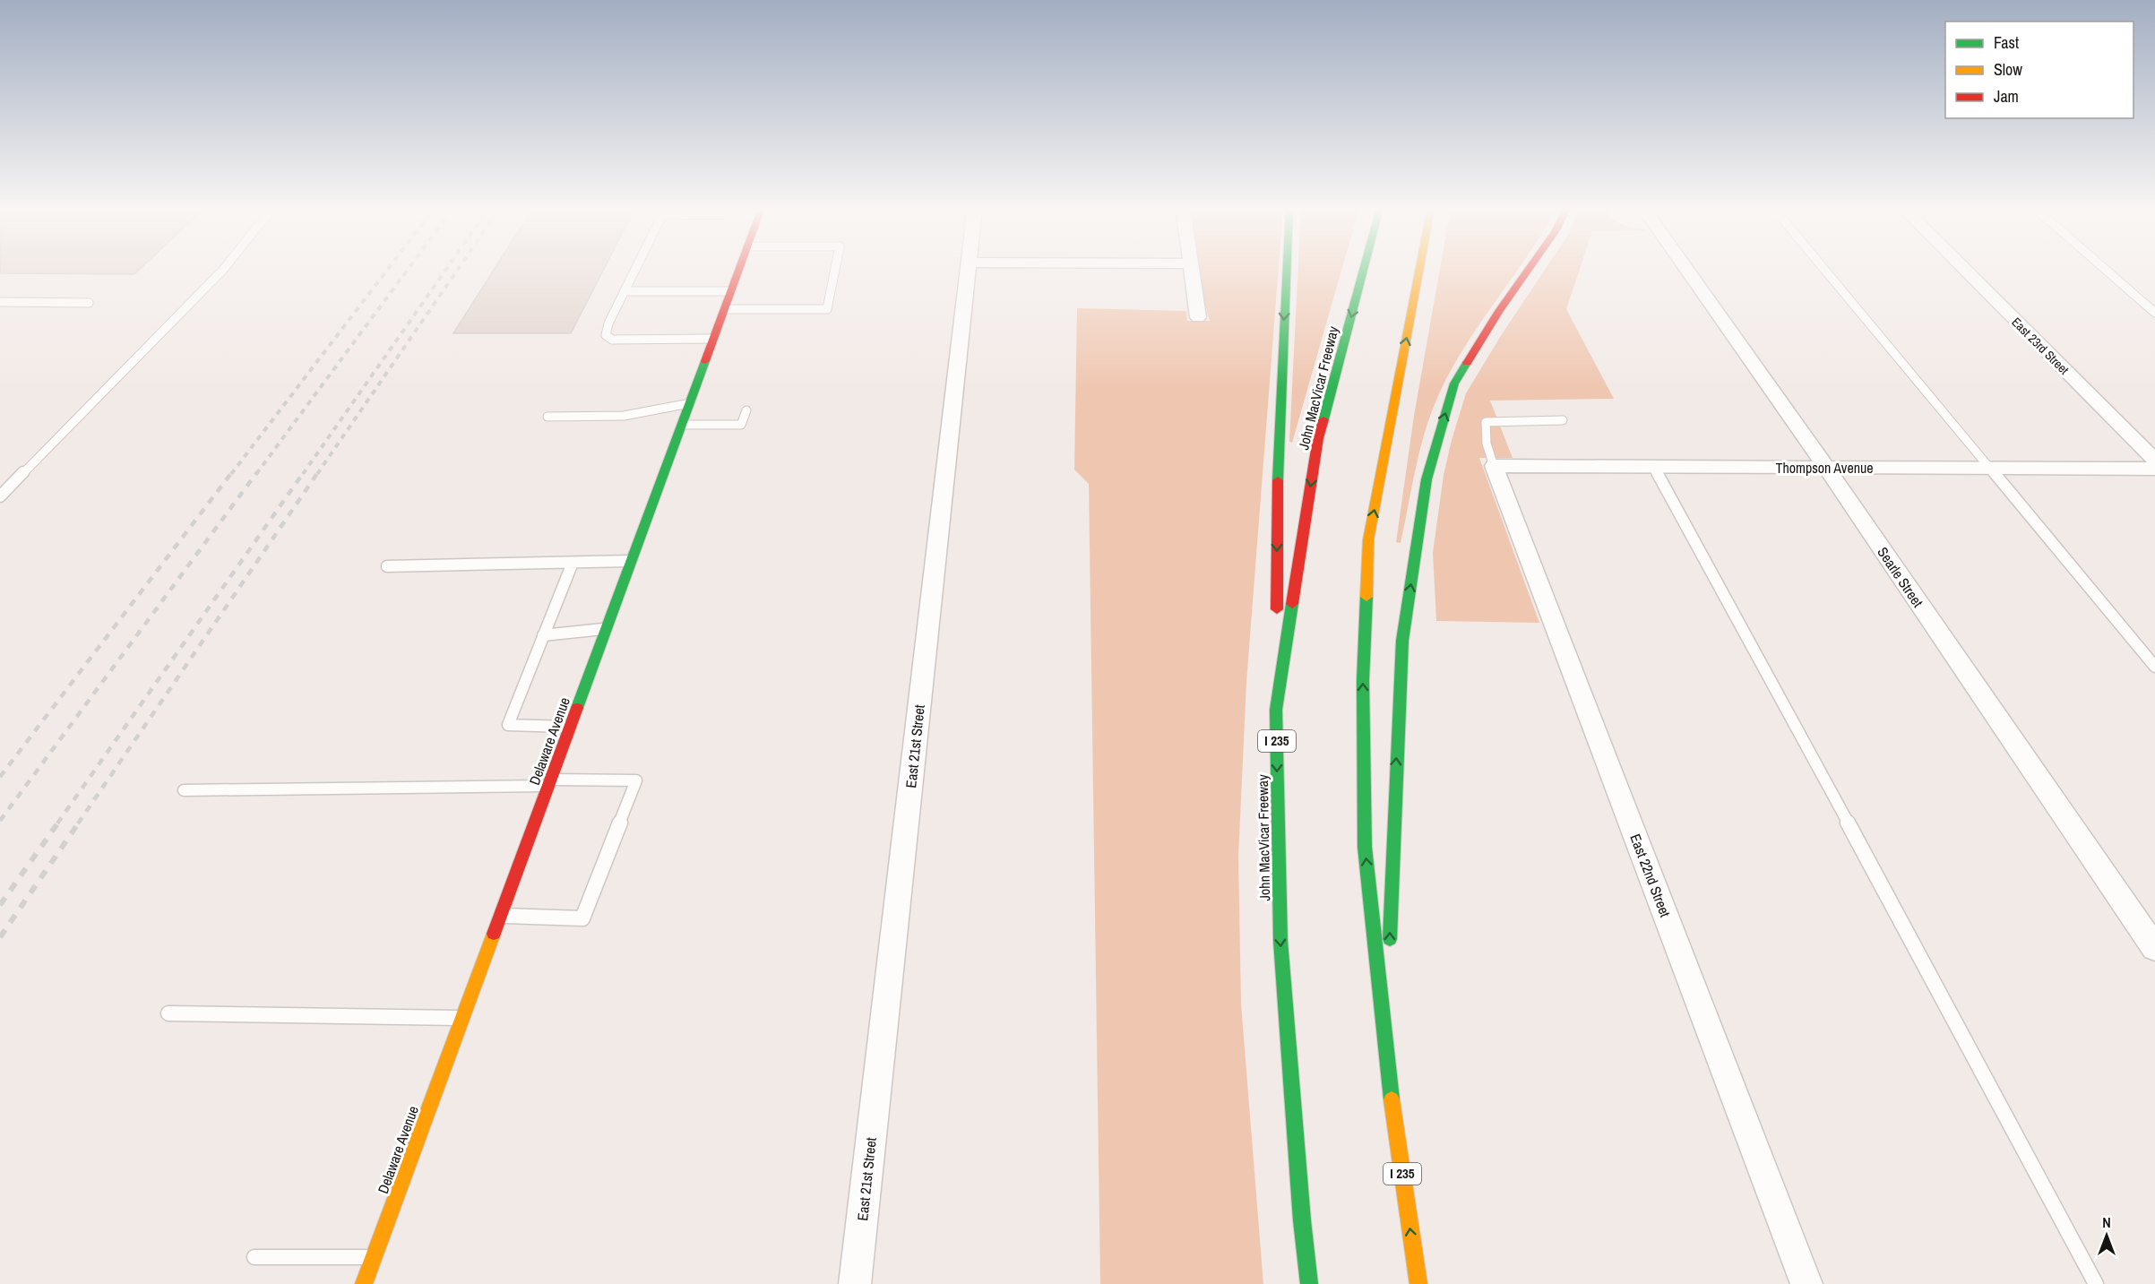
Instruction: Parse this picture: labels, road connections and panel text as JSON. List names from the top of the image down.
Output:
{
  "streets": {
    "main road": ["John MacVicar Freeway", "Delaware Avenue", "I 235"],
    "street": [
      "East 23rd Street",
      "Thompson Avenue",
      "Searle Street",
      "East 21st Street",
      "East 22nd Street"
    ]
  },
  "crossings": [
    ["Thompson Avenue", "Searle Street"],
    ["Thompson Avenue", "East 22nd Street"]
  ],
  "legend": ["Fast", "Slow", "Jam"],
  "north": "top"
}
